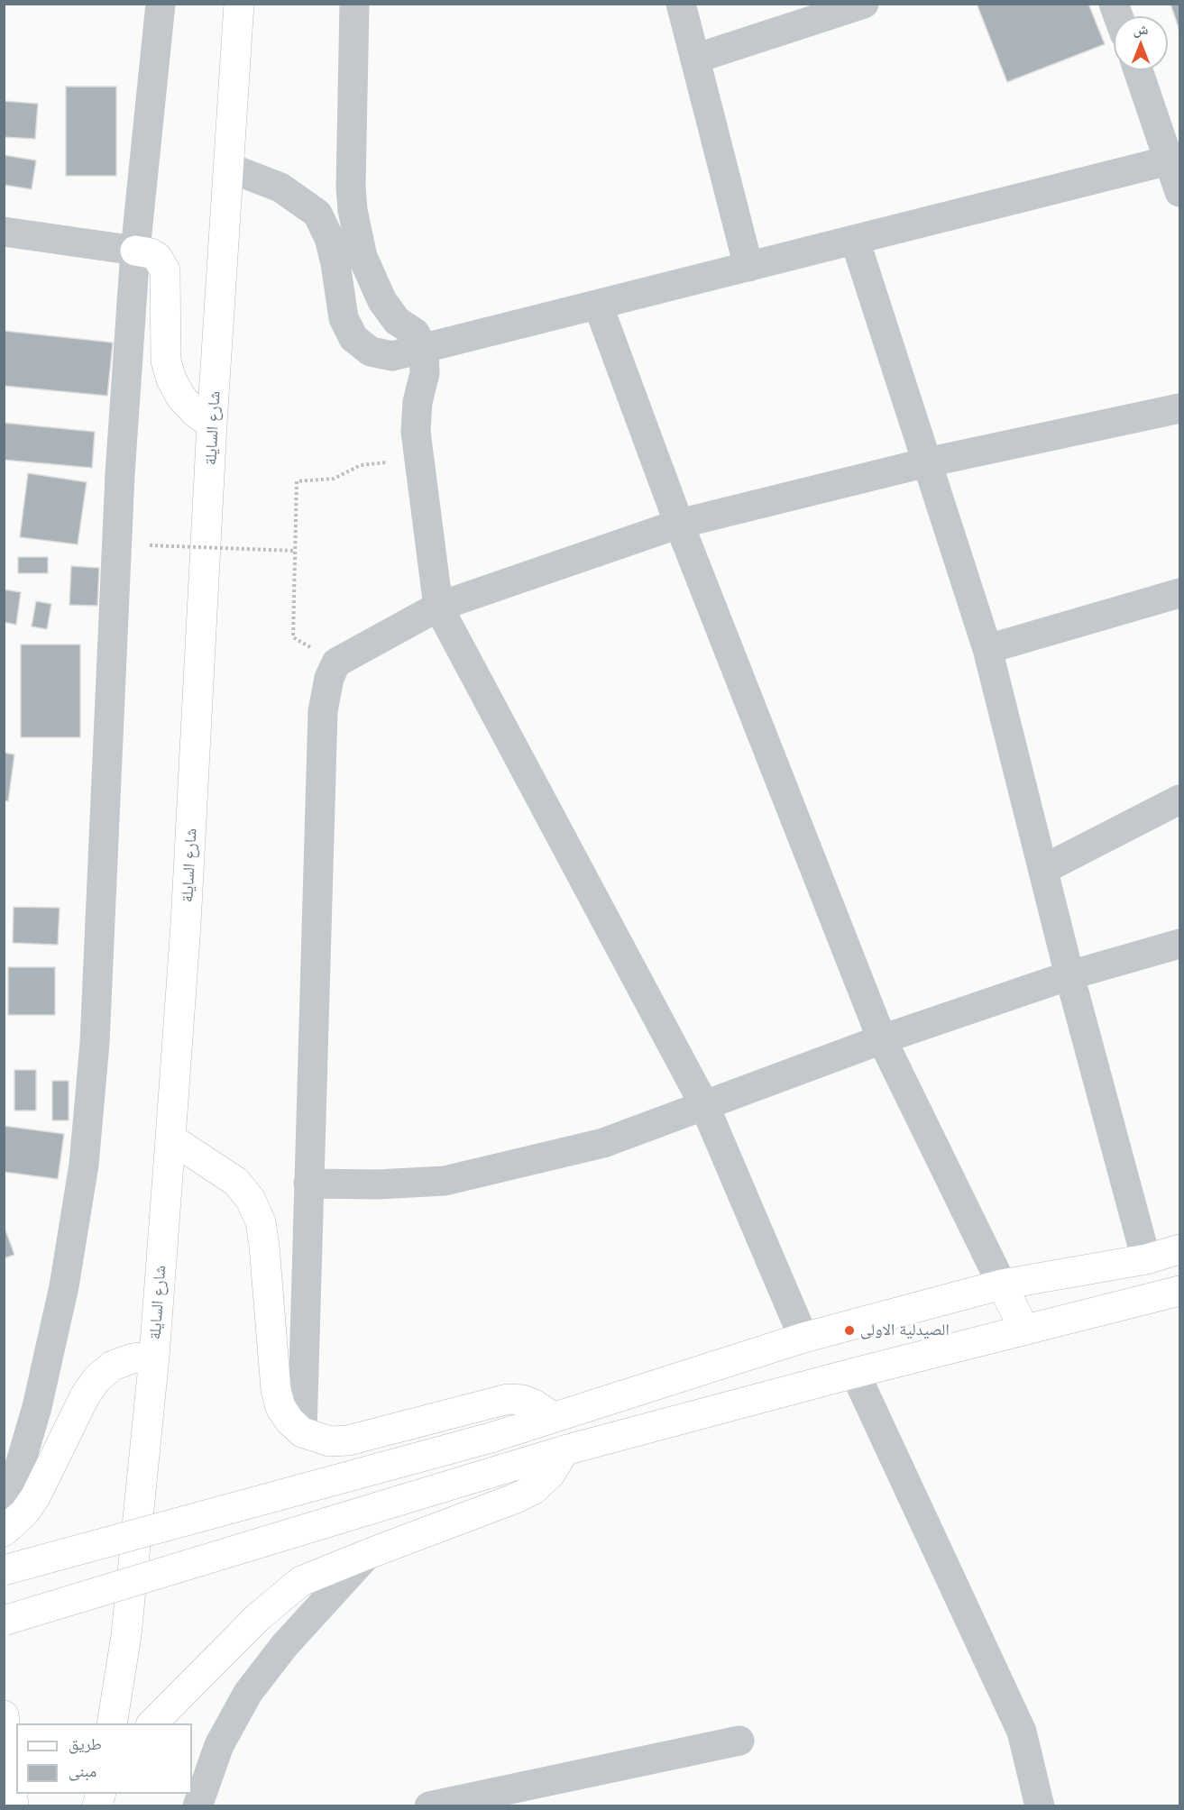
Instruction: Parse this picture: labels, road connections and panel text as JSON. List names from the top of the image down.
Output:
{
  "streets": {
    "main road": ["شارع السايلة"]
  },
  "places": ["الصيدلية الاولى"],
  "legend": ["طريق", "مبنى"],
  "north": "top"
}
